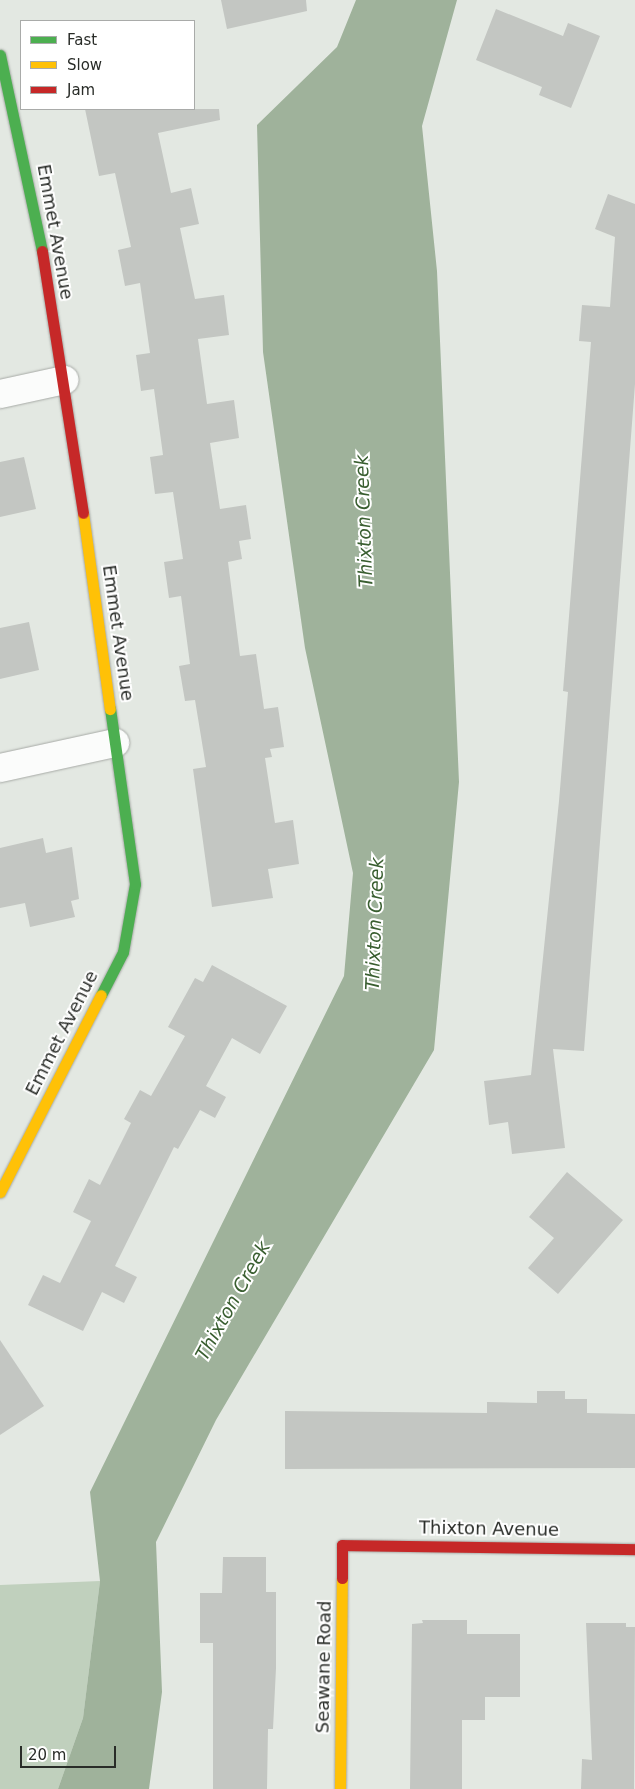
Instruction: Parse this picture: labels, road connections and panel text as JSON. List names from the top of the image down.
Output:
{
  "streets": {
    "street": ["Emmet Avenue", "Thixton Avenue", "Seawane Road"]
  },
  "crossings": [
    ["Thixton Avenue", "Seawane Road"]
  ],
  "water": ["Thixton Creek"],
  "legend": ["Fast", "Slow", "Jam"],
  "scale_bar": "20 m"
}
